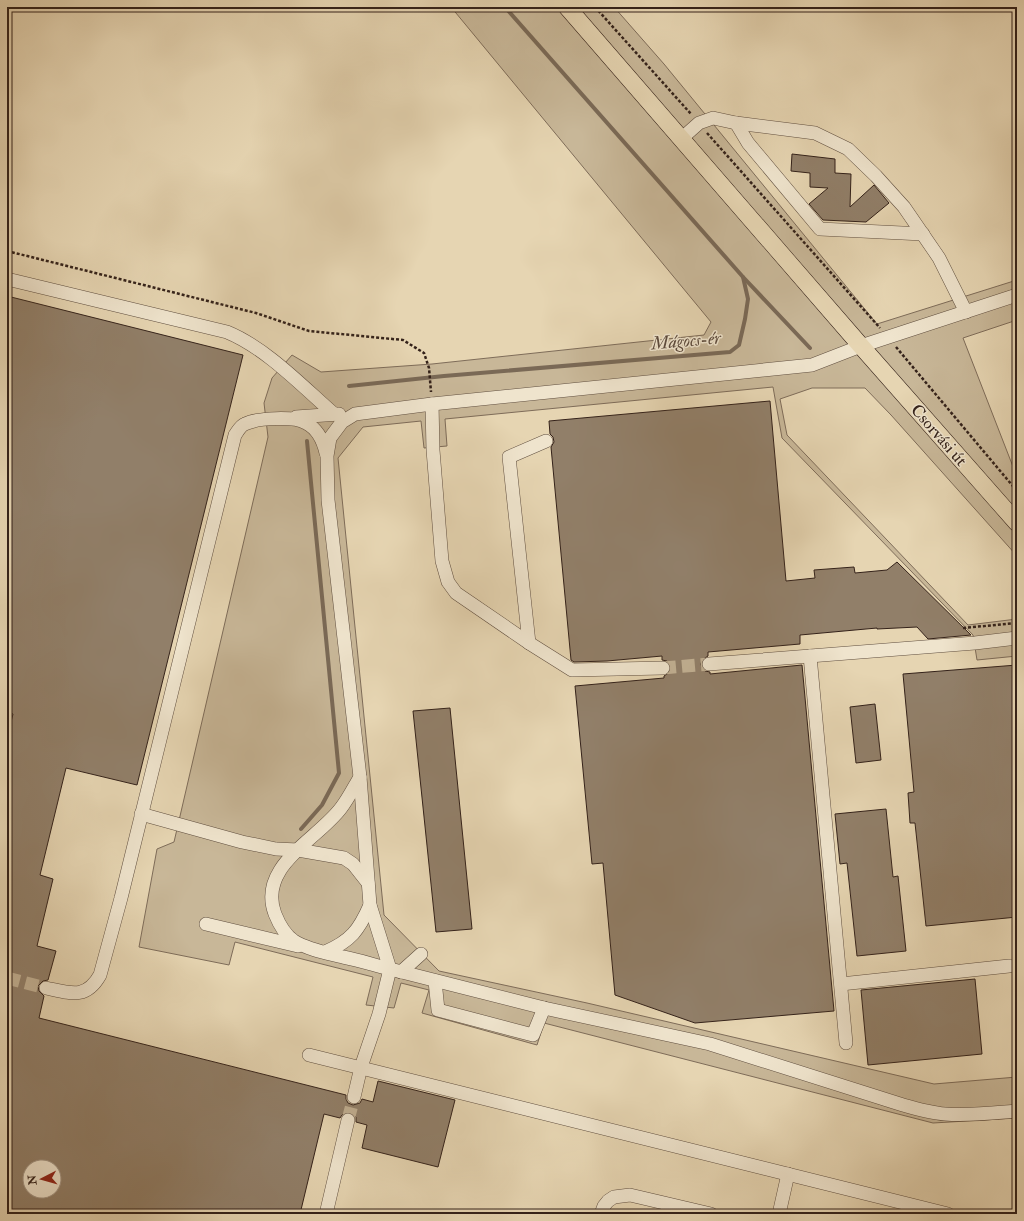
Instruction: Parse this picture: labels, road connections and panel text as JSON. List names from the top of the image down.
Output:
{
  "streets": {
    "main road": ["Csorvási út"]
  },
  "water": ["Mágocs-ér"],
  "north": "left"
}
